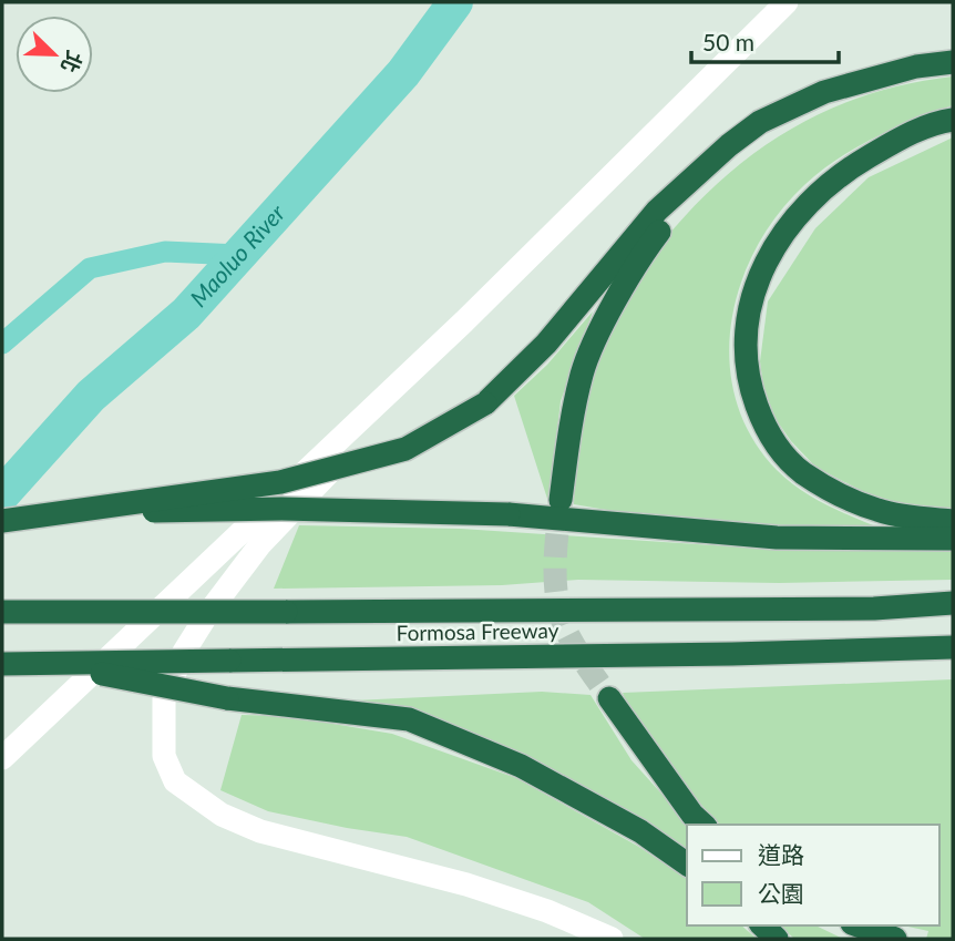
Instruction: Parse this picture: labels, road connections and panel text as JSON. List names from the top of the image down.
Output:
{
  "streets": {
    "highway": ["Formosa Freeway"]
  },
  "water": ["Maoluo River"],
  "legend": ["道路", "公園"],
  "scale_bar": "50 m",
  "north": "bottom right"
}
